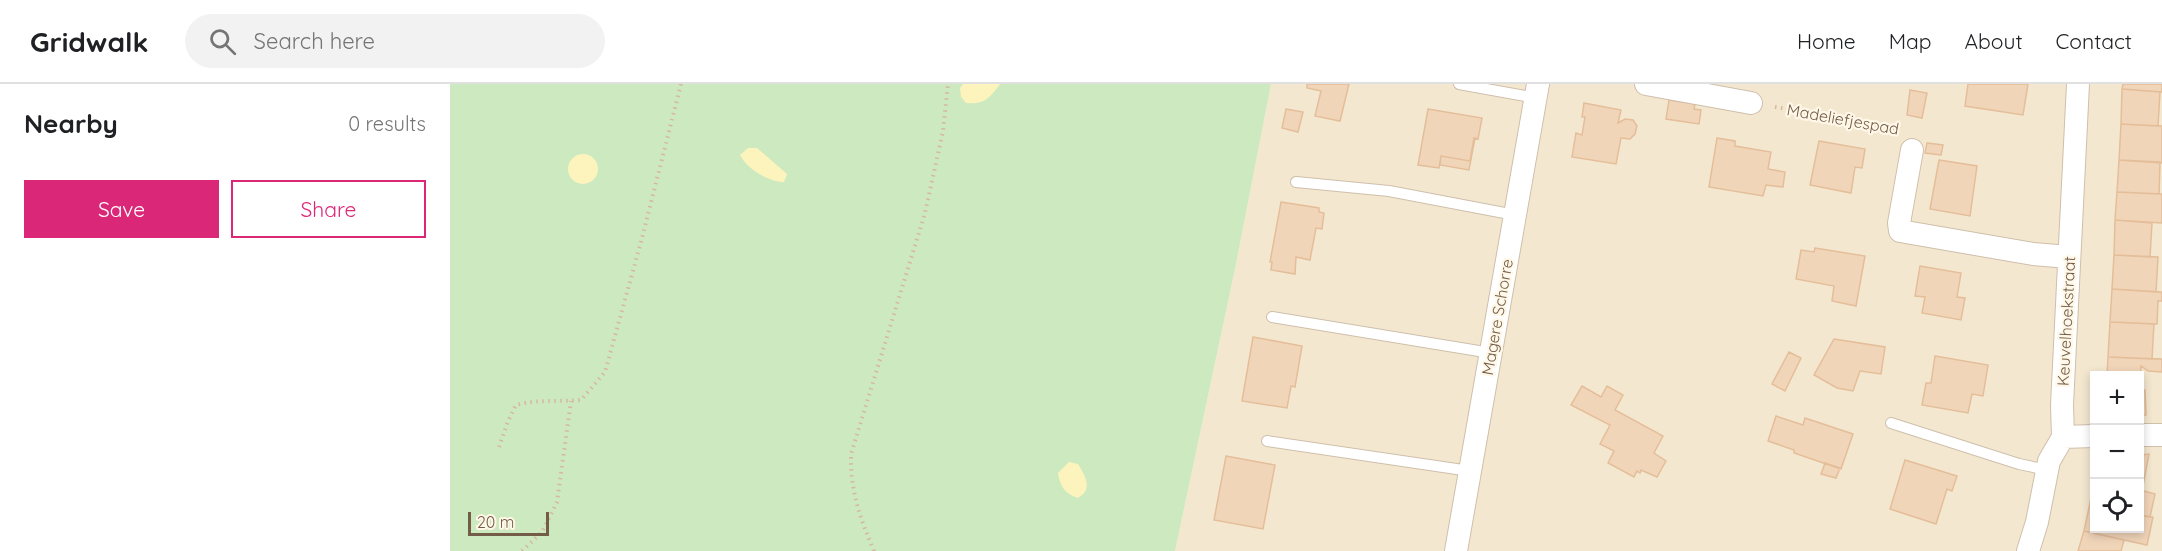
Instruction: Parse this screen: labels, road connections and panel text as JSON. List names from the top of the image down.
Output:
{
  "streets": {
    "street": ["Madeliefjespad", "Magere Schorre", "Keuvelhoekstraat"]
  },
  "crossings": [
    ["Madeliefjespad", "Keuvelhoekstraat"]
  ],
  "scale_bar": "20 m",
  "page": {
    "header": "Gridwalk",
    "search": "Search here",
    "nav": [
      "Home",
      "Map",
      "About",
      "Contact"
    ],
    "heading": ["Nearby", "0 results"],
    "buttons": ["Save", "Share"],
    "map_buttons": ["+", "−"],
    "scale": "20 m"
  }
}
